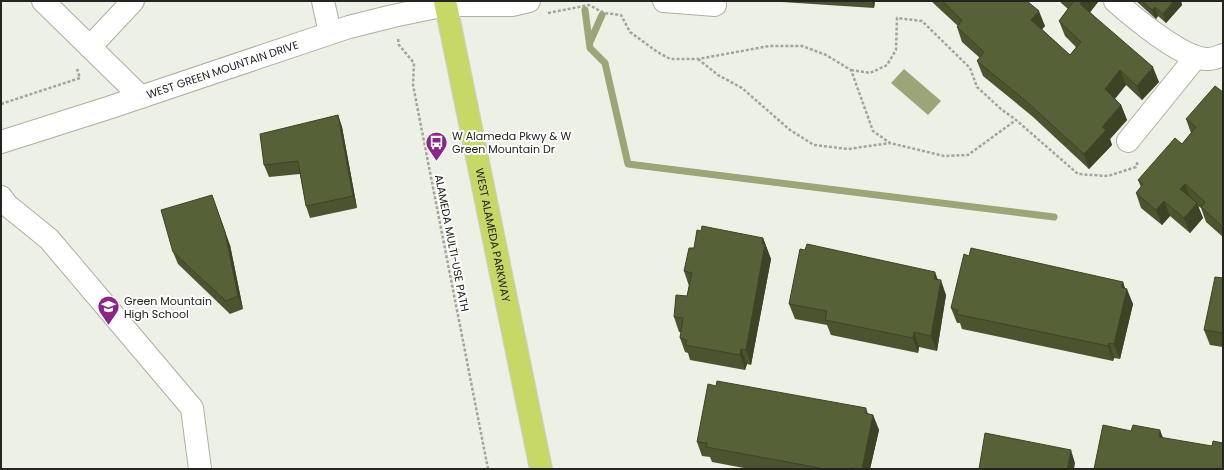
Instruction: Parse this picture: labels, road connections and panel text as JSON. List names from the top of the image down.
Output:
{
  "streets": {
    "main road": ["WEST ALAMEDA PARKWAY"],
    "street": ["WEST GREEN MOUNTAIN DRIVE"],
    "path": ["ALAMEDA MULTI-USE PATH"]
  },
  "crossings": [
    ["WEST GREEN MOUNTAIN DRIVE", "WEST ALAMEDA PARKWAY"],
    ["WEST GREEN MOUNTAIN DRIVE", "ALAMEDA MULTI-USE PATH"]
  ],
  "places": {
    "bus stop": ["W Alameda Pkwy & W Green Mountain Dr"],
    "school or university": ["Green Mountain High School"]
  }
}
